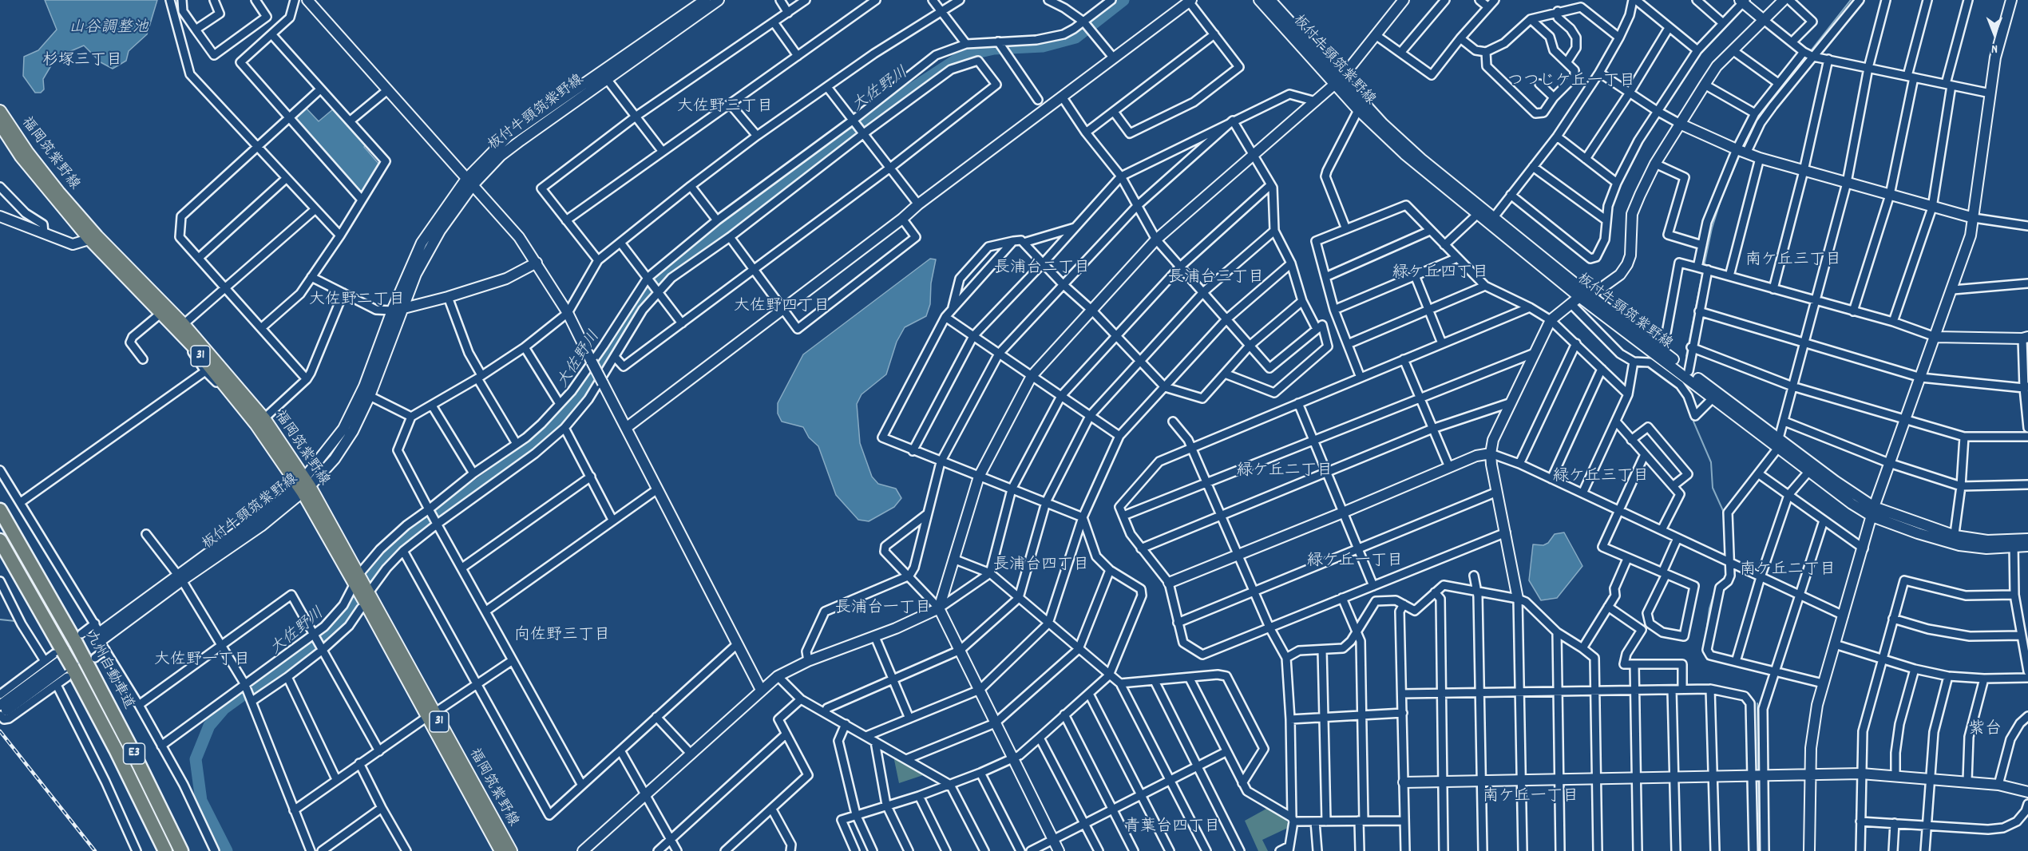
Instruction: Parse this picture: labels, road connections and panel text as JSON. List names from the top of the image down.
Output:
{
  "streets": {
    "highway": ["九州自動車道", "E3"],
    "main road": ["福岡筑紫野線", "31"],
    "street": ["板付牛頸筑紫野線"]
  },
  "crossings": [
    ["板付牛頸筑紫野線", "福岡筑紫野線"]
  ],
  "districts": [
    "杉塚三丁目",
    "つつじケ丘一丁目",
    "大佐野三丁目",
    "南ケ丘三丁目",
    "長浦台二丁目",
    "緑ケ丘四丁目",
    "長浦台三丁目",
    "大佐野二丁目",
    "大佐野四丁目",
    "緑ケ丘二丁目",
    "緑ケ丘三丁目",
    "緑ケ丘一丁目",
    "長浦台四丁目",
    "南ケ丘二丁目",
    "長浦台一丁目",
    "向佐野三丁目",
    "大佐野一丁目",
    "紫台",
    "南ケ丘一丁目",
    "青葉台四丁目"
  ],
  "water": ["山谷調整池", "大佐野川"],
  "north": "bottom"
}
